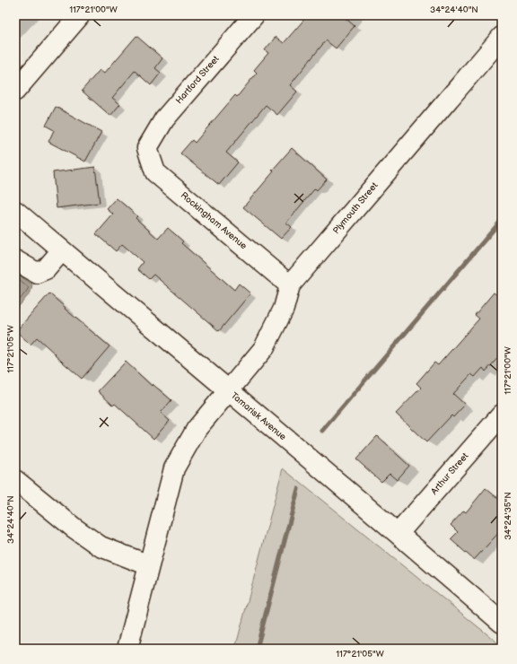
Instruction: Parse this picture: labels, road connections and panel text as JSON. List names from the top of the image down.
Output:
{
  "streets": {
    "street": [
      "Hartford Street",
      "Plymouth Street",
      "Rockingham Avenue",
      "Tamarisk Avenue",
      "Arthur Street"
    ]
  },
  "crossings": [
    ["Hartford Street", "Rockingham Avenue"],
    ["Plymouth Street", "Rockingham Avenue"],
    ["Plymouth Street", "Tamarisk Avenue"],
    ["Tamarisk Avenue", "Arthur Street"]
  ],
  "coordinates": [
    "117°21'00\"W",
    "34°24'40\"N",
    "117°21'05\"W",
    "34°24'35\"N"
  ]
}
